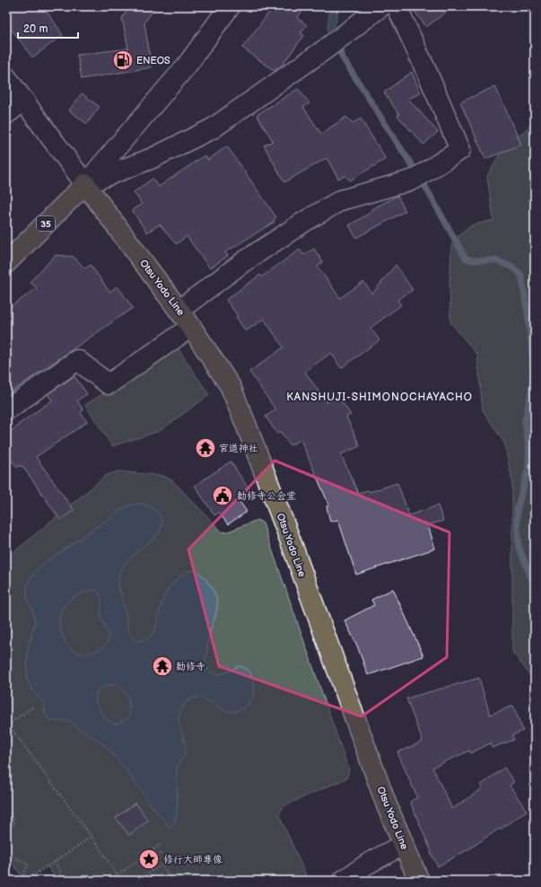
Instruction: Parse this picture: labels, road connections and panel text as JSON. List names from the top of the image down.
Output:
{
  "streets": {
    "main road": ["35", "Otsu Yodo Line"]
  },
  "crossings": [
    ["35", "Otsu Yodo Line"]
  ],
  "districts": ["KANSHUJI-SHIMONOCHAYACHO"],
  "places": {
    "fuel station": ["ENEOS"],
    "temple": ["宮道神社", "勧修寺"],
    "public building": ["勧修寺公会堂"],
    "place": ["修行大師尊像"]
  },
  "scale_bar": "20 m"
}
